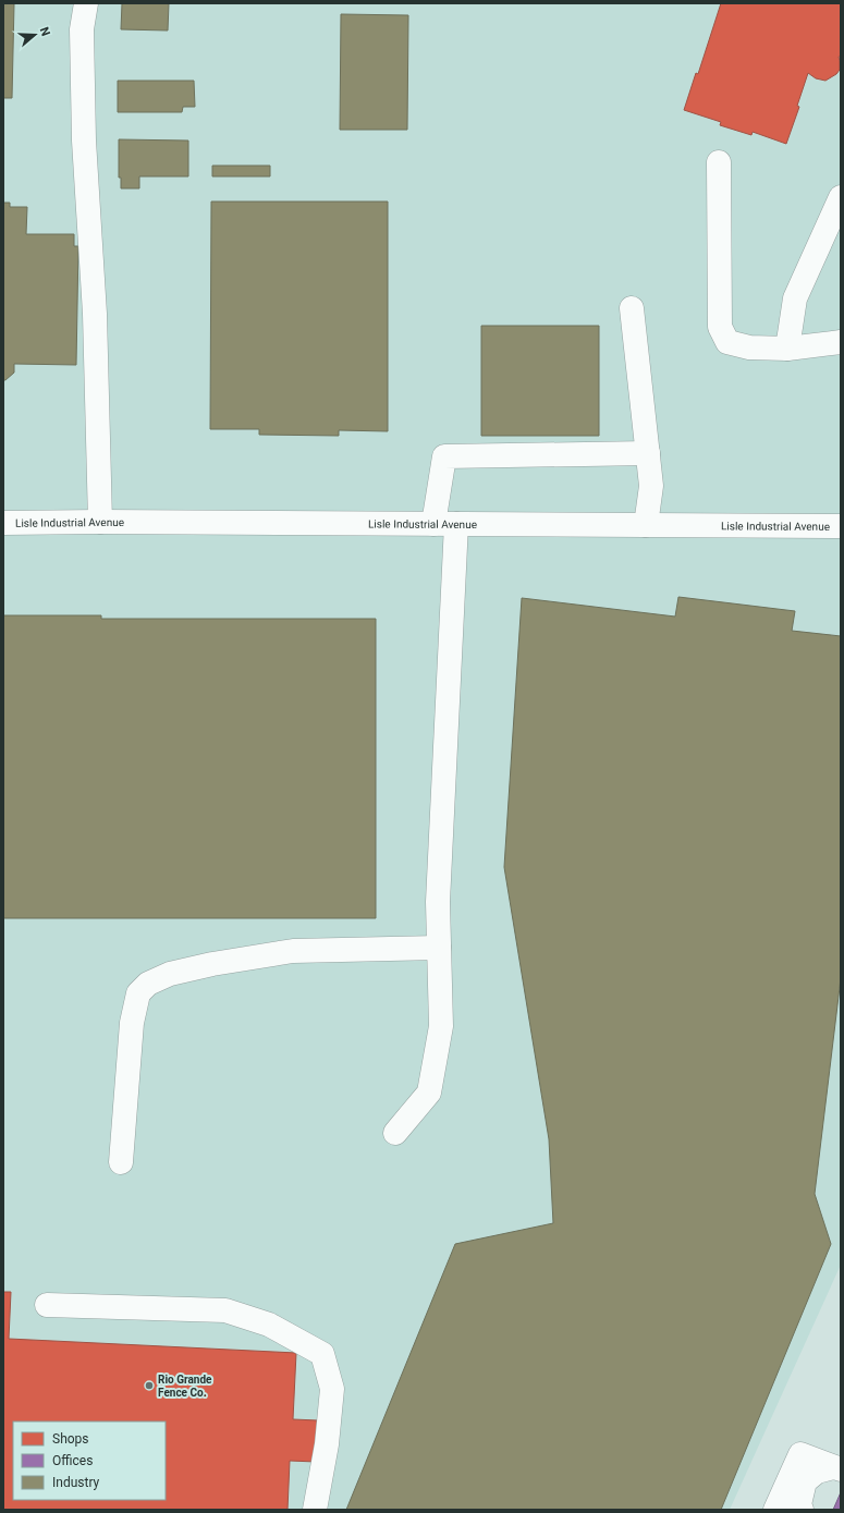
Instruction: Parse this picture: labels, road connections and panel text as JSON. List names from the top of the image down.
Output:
{
  "streets": {
    "street": ["Lisle Industrial Avenue"]
  },
  "places": ["Rio Grande Fence Co."],
  "legend": ["Shops", "Offices", "Industry"],
  "north": "right"
}
